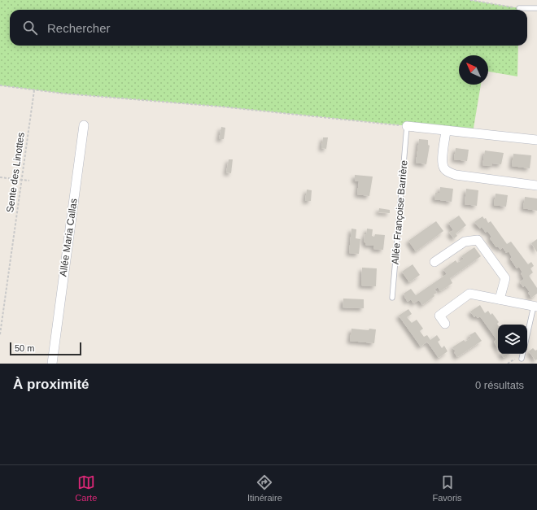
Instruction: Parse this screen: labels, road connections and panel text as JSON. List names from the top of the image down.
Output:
{
  "streets": {
    "street": ["Allée Maria Callas"],
    "lane": ["Allée Françoise Barrière"],
    "path": ["Sente des Linottes"]
  },
  "scale_bar": "50 m",
  "north": "top left",
  "page": {
    "search": "Rechercher",
    "scale": "50 m",
    "heading": ["À proximité", "0 résultats"],
    "nav": ["Carte", "Itinéraire", "Favoris"]
  }
}
